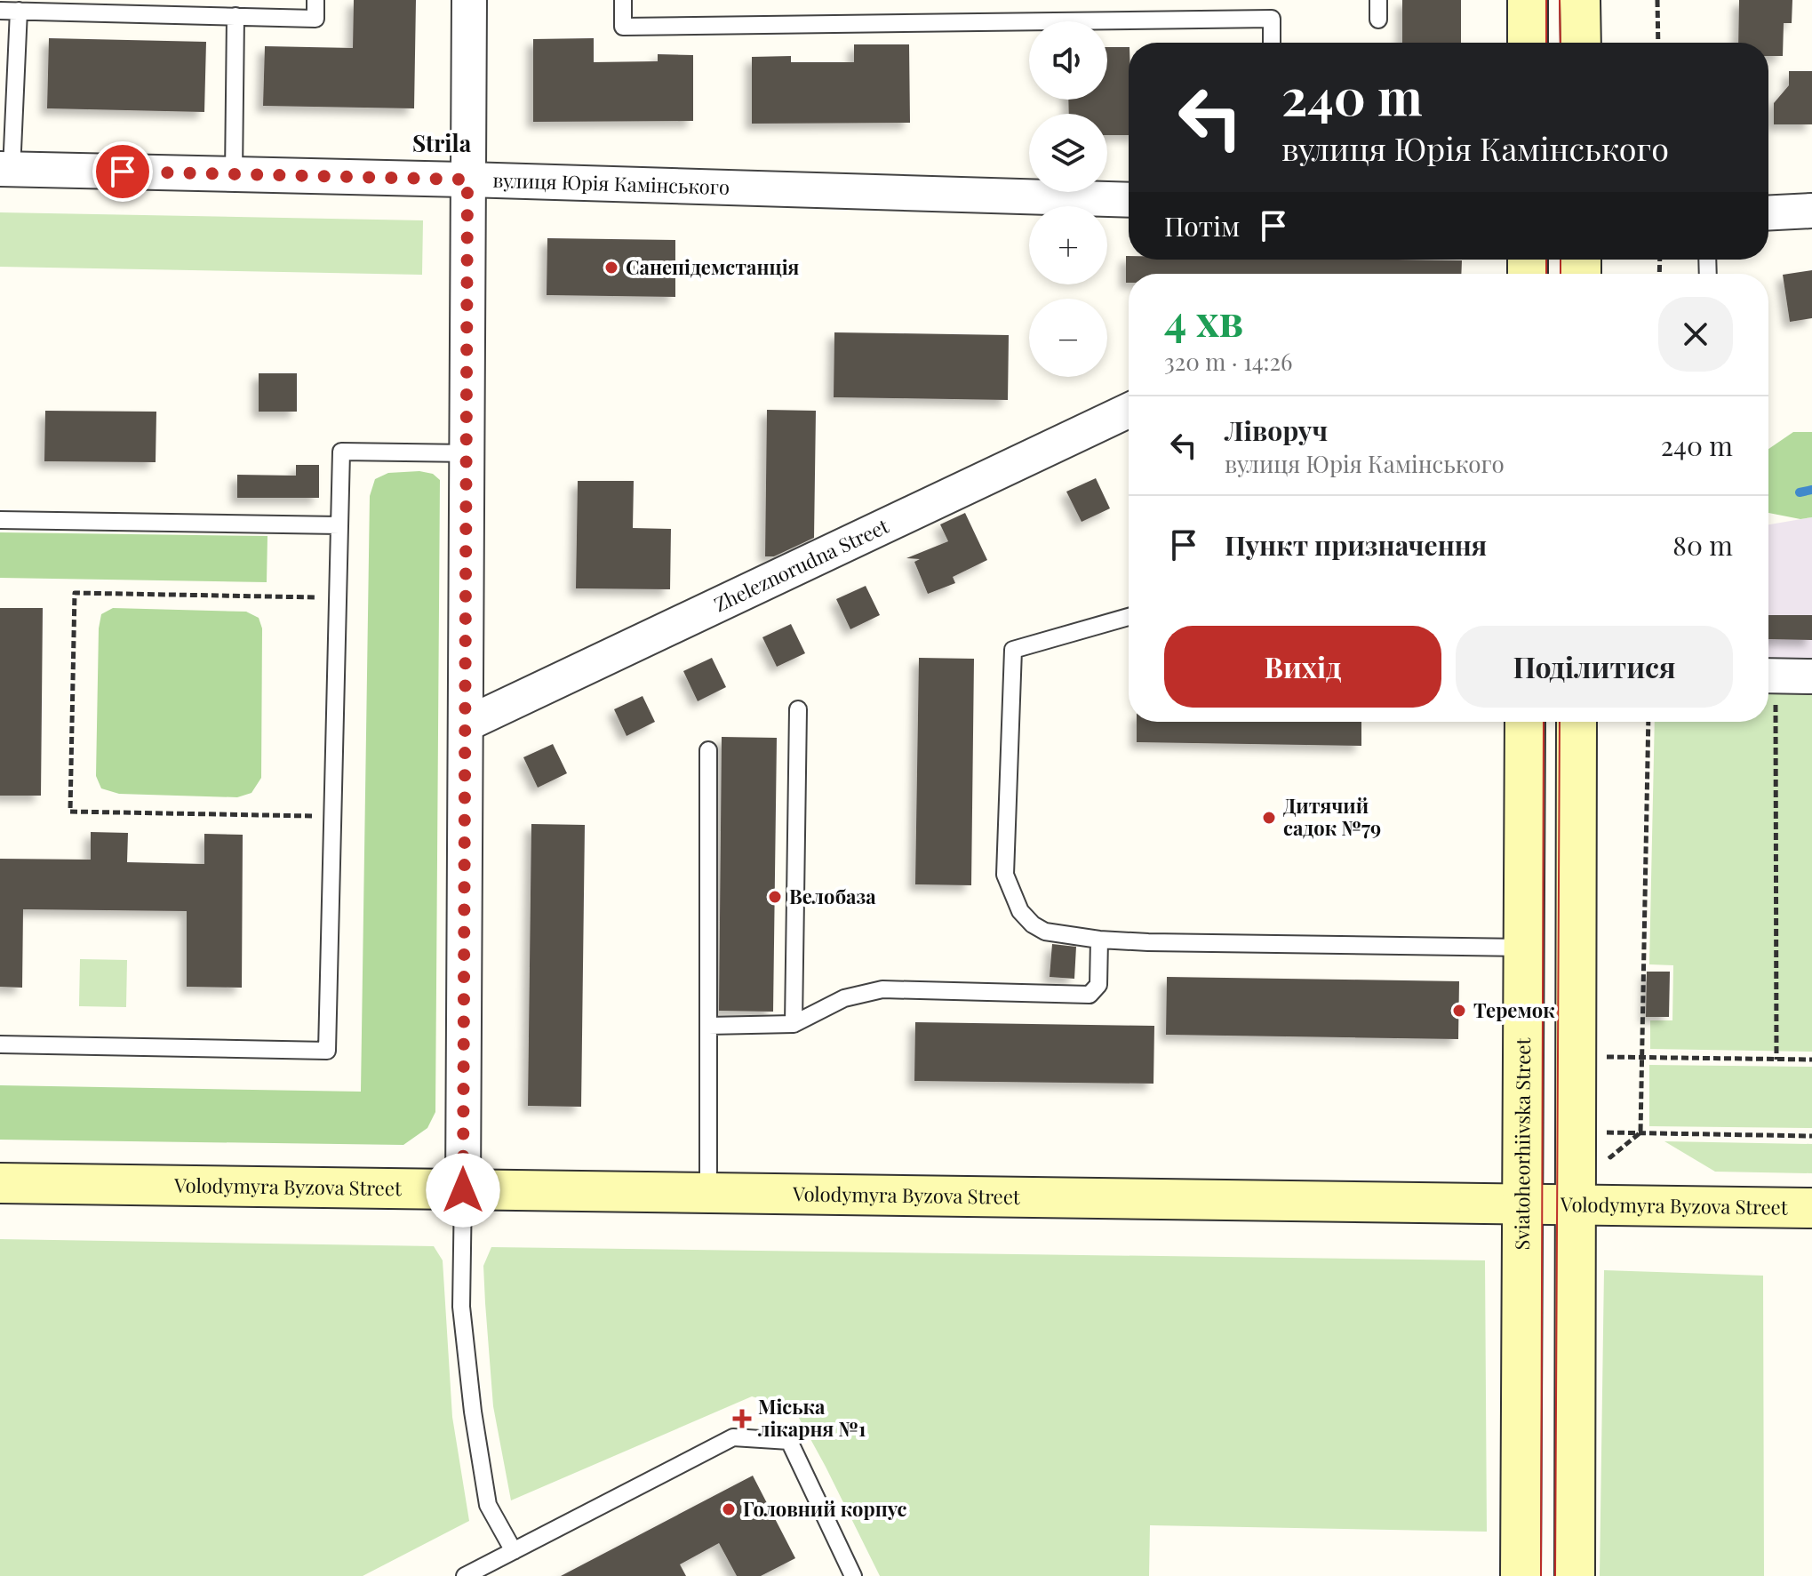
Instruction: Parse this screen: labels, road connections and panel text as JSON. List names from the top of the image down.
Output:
{
  "streets": {
    "main road": ["Sviatoheorhiivska Street", "Volodymyra Byzova Street"],
    "street": ["вулиця Юрія Камінського", "Zheleznorudna Street"]
  },
  "crossings": [
    ["Sviatoheorhiivska Street", "Volodymyra Byzova Street"]
  ],
  "districts": ["Strila"],
  "places": {
    "other": [
      "Санепідемстанція",
      "Дитячий садок №79",
      "Велобаза",
      "Теремок",
      "Головний корпус"
    ],
    "health": ["Міська лікарня №1"]
  },
  "page": {
    "map_buttons": ["+", "−"],
    "turn": ["240 m", "вулиця Юрія Камінського"],
    "then": "Потім",
    "heading": ["4 хв", "320 m · 14:26"],
    "list": [
      {
        "name": "Ліворуч",
        "note": "вулиця Юрія Камінського",
        "value": "240 m"
      },
      {
        "name": "Пункт призначення",
        "value": "80 m"
      }
    ],
    "buttons": ["Вихід", "Поділитися"]
  }
}
